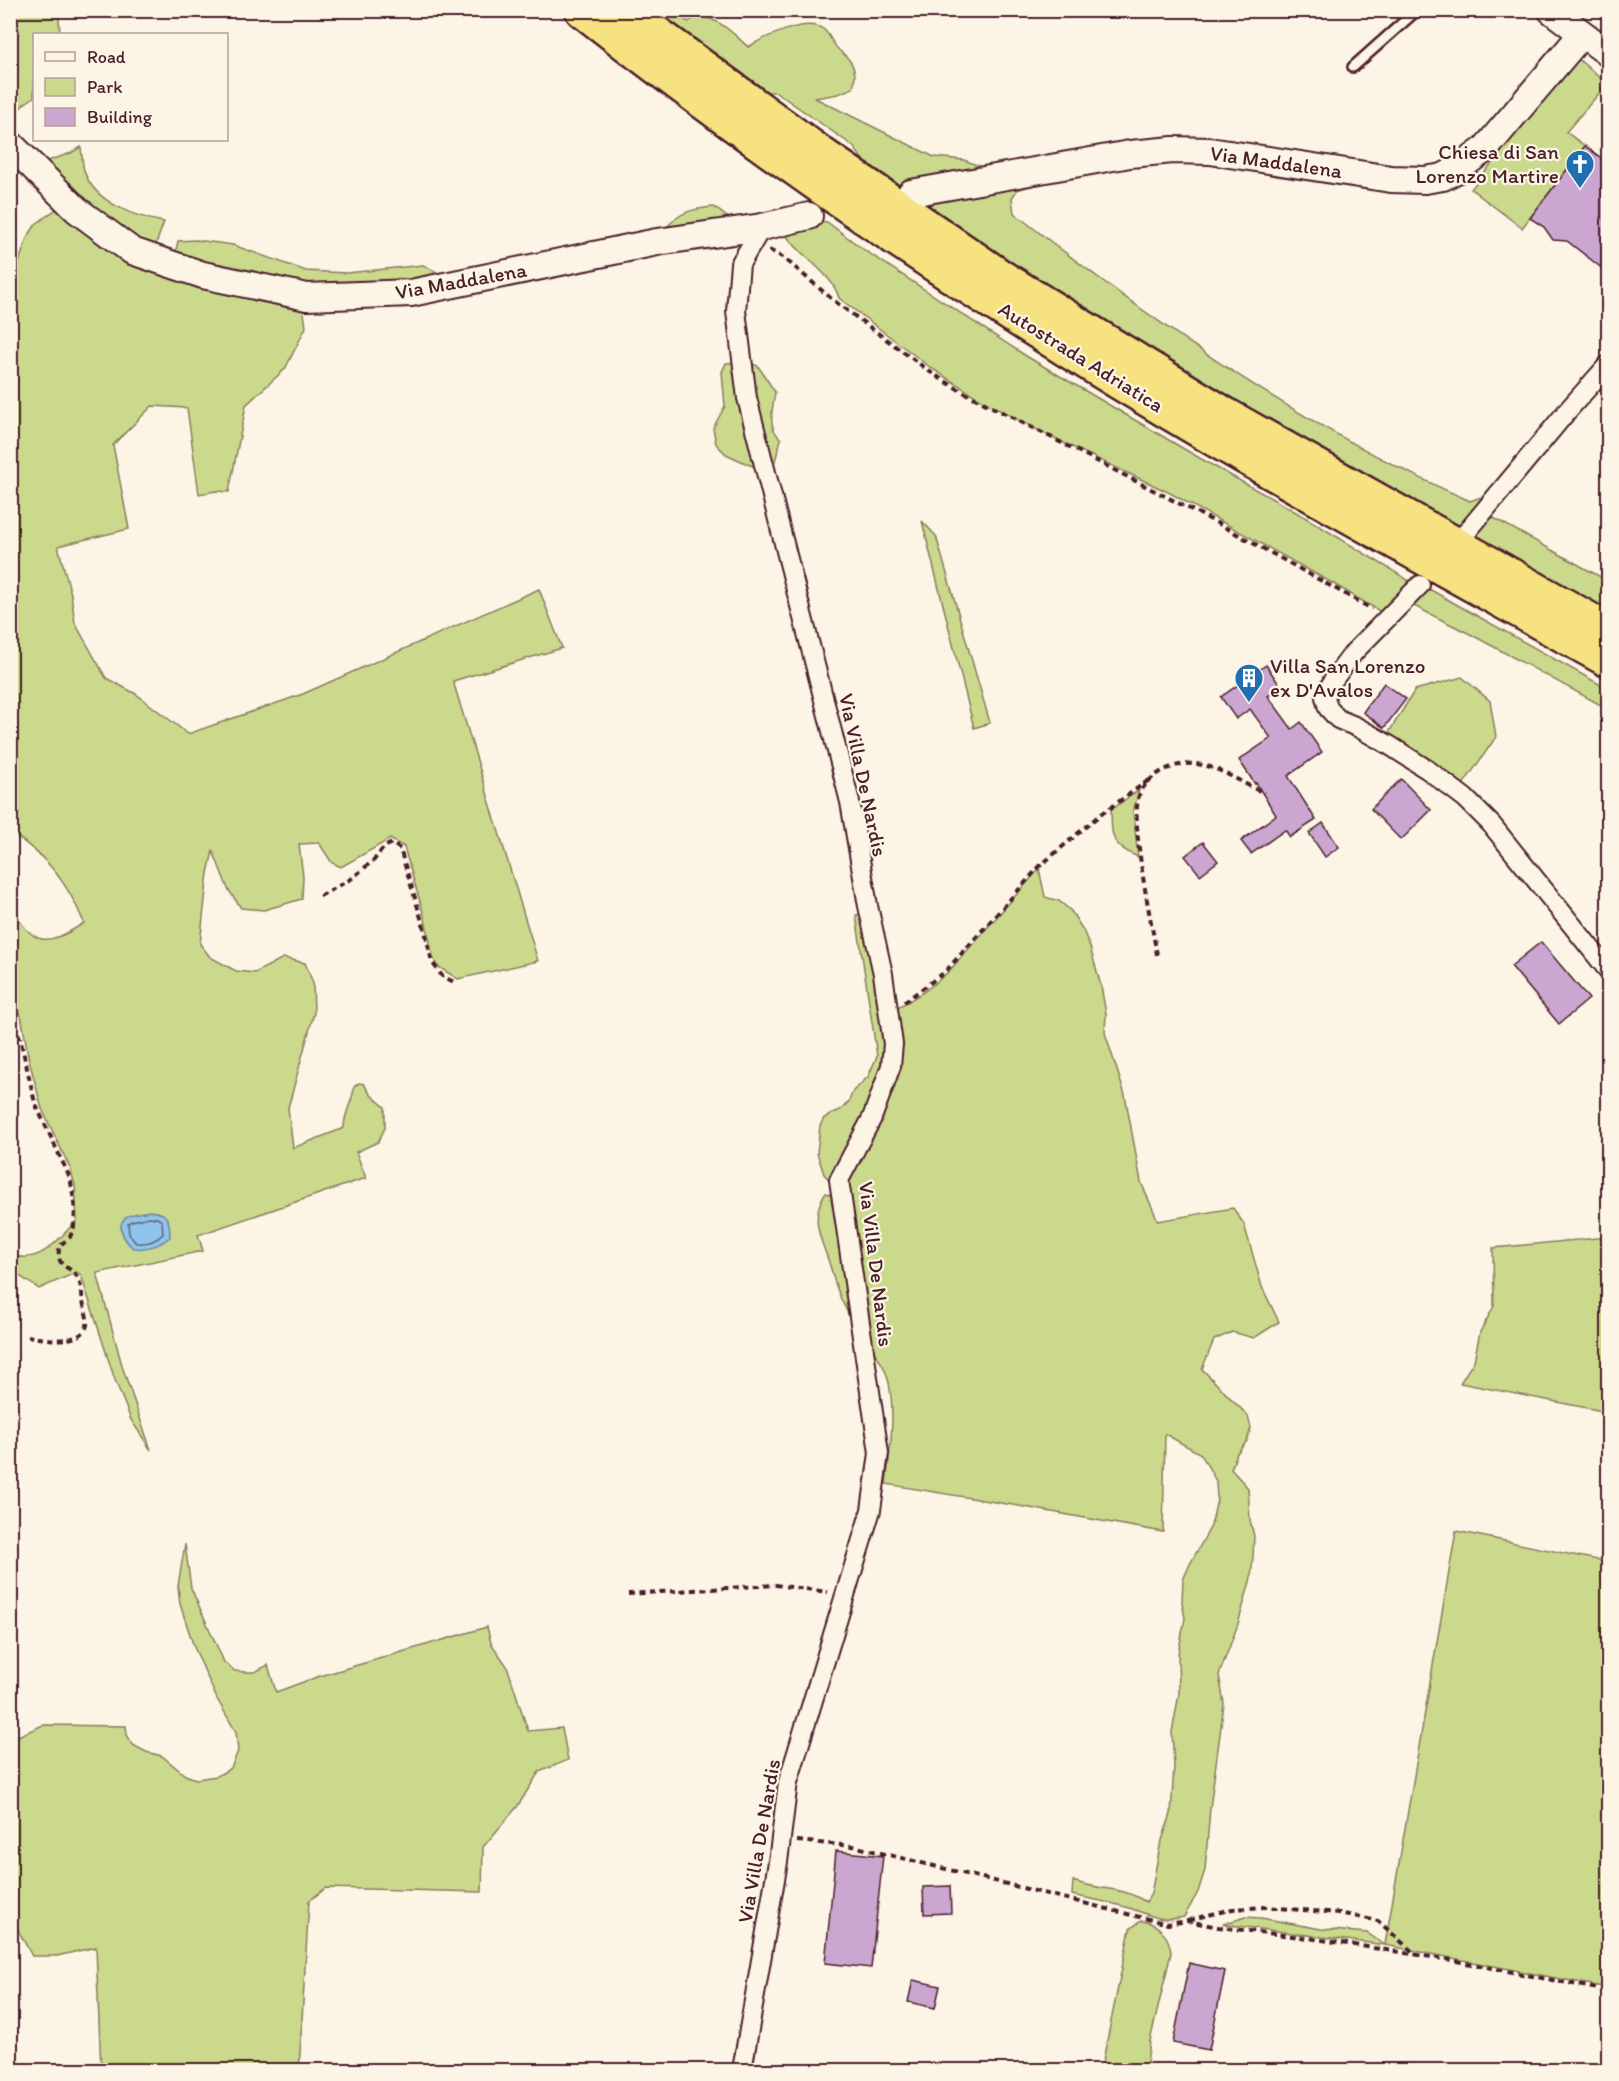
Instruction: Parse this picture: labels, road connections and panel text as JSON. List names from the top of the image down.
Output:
{
  "streets": {
    "highway": ["Autostrada Adriatica"],
    "street": ["Via Maddalena", "Via Villa De Nardis"]
  },
  "crossings": [
    ["Via Maddalena", "Via Villa De Nardis"]
  ],
  "places": {
    "church": ["Chiesa di San Lorenzo Martire"],
    "building": ["Villa San Lorenzo ex D'Avalos"]
  },
  "legend": ["Road", "Park", "Building"]
}
